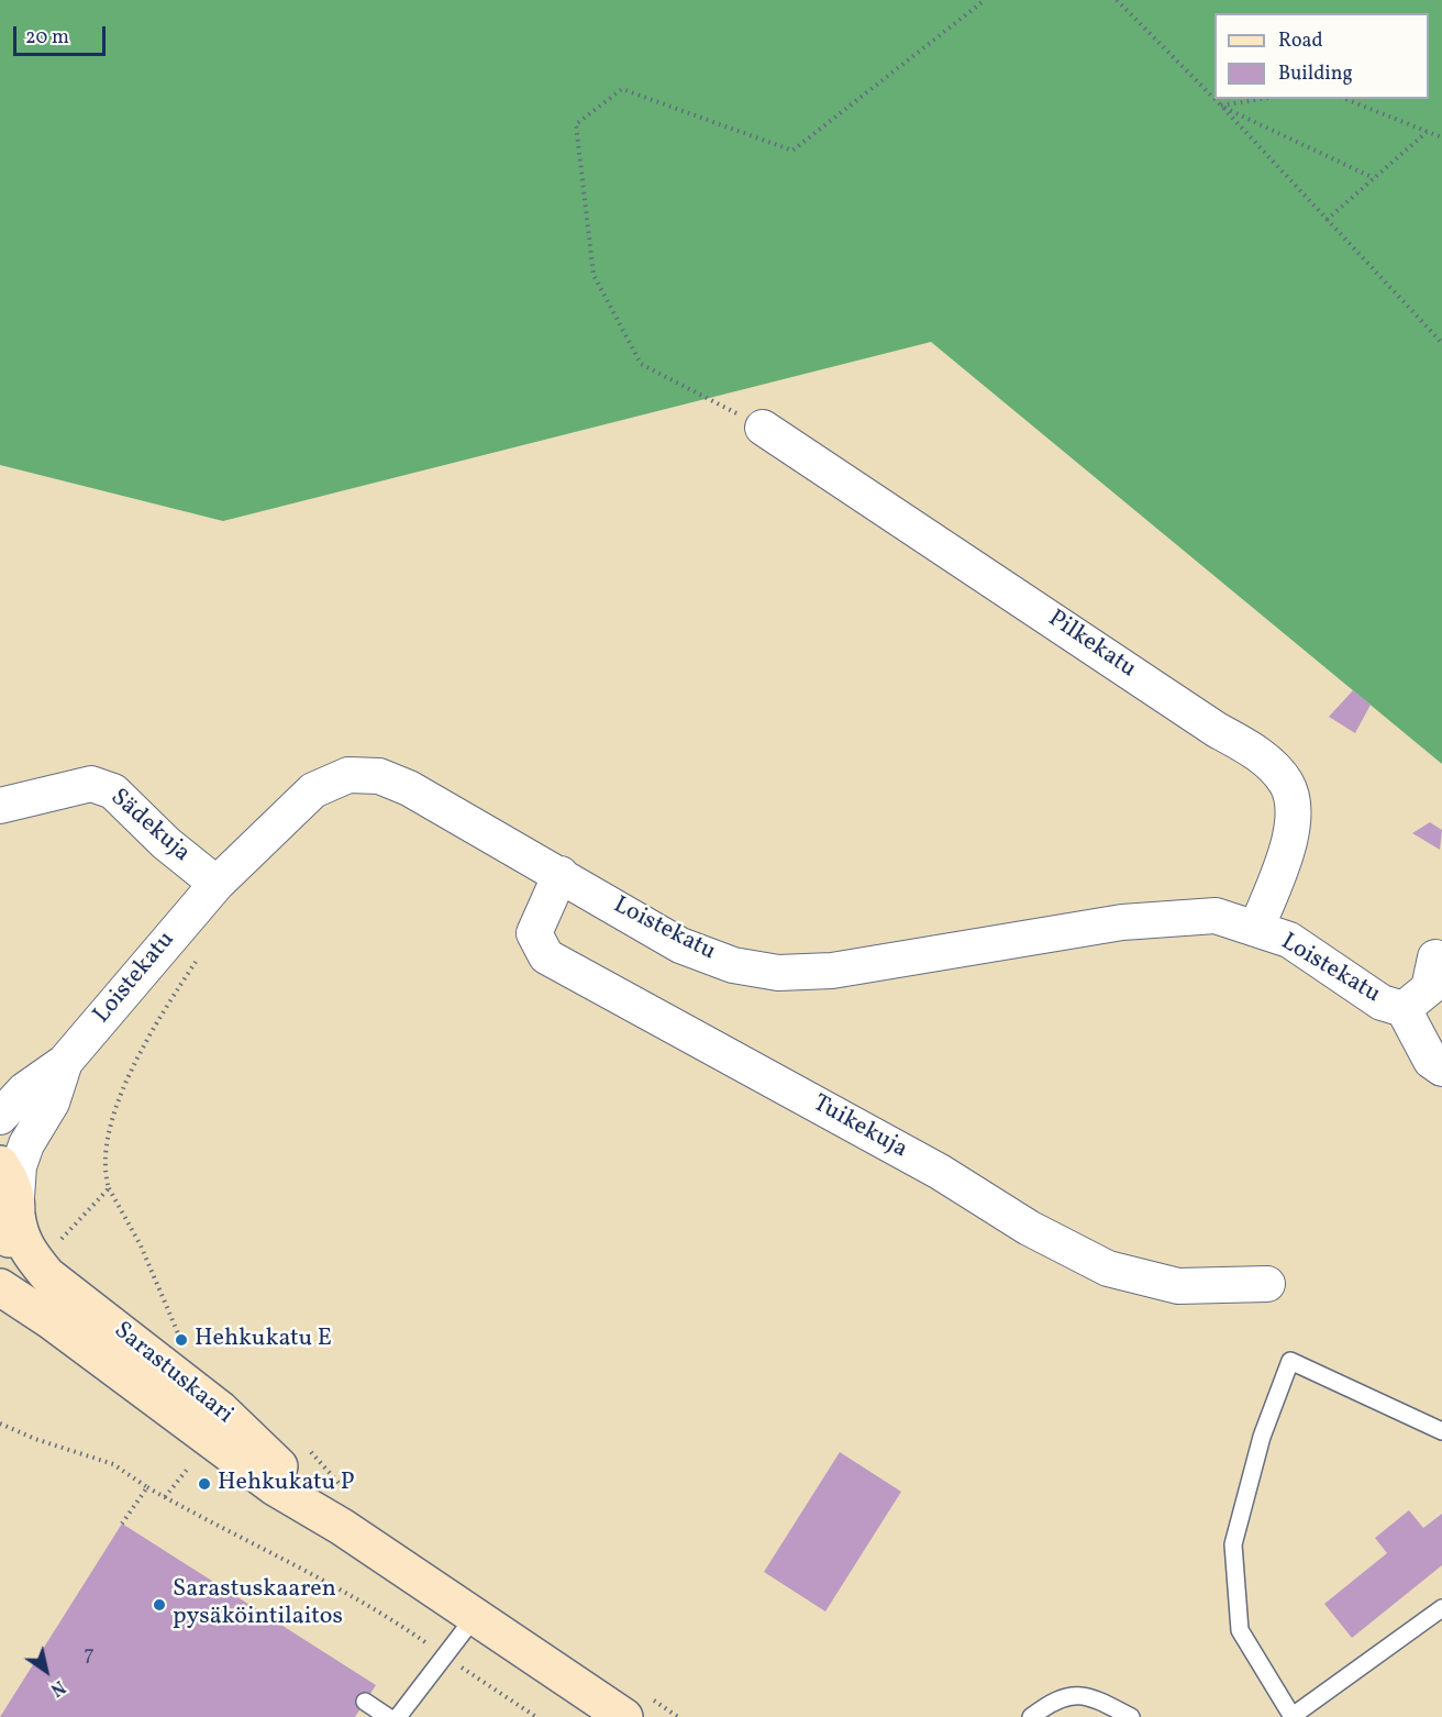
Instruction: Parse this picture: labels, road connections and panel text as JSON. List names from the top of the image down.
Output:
{
  "streets": {
    "street": [
      "Pilkekatu",
      "Sädekuja",
      "Loistekatu",
      "Tuikekuja",
      "Sarastuskaari"
    ]
  },
  "crossings": [
    ["Pilkekatu", "Loistekatu"],
    ["Sädekuja", "Loistekatu"],
    ["Loistekatu", "Tuikekuja"],
    ["Loistekatu", "Sarastuskaari"]
  ],
  "places": ["Hehkukatu E", "Hehkukatu P", "Sarastuskaaren pysäköintilaitos"],
  "house_numbers": ["7"],
  "legend": ["Road", "Building"],
  "scale_bar": "20 m",
  "north": "bottom right"
}
